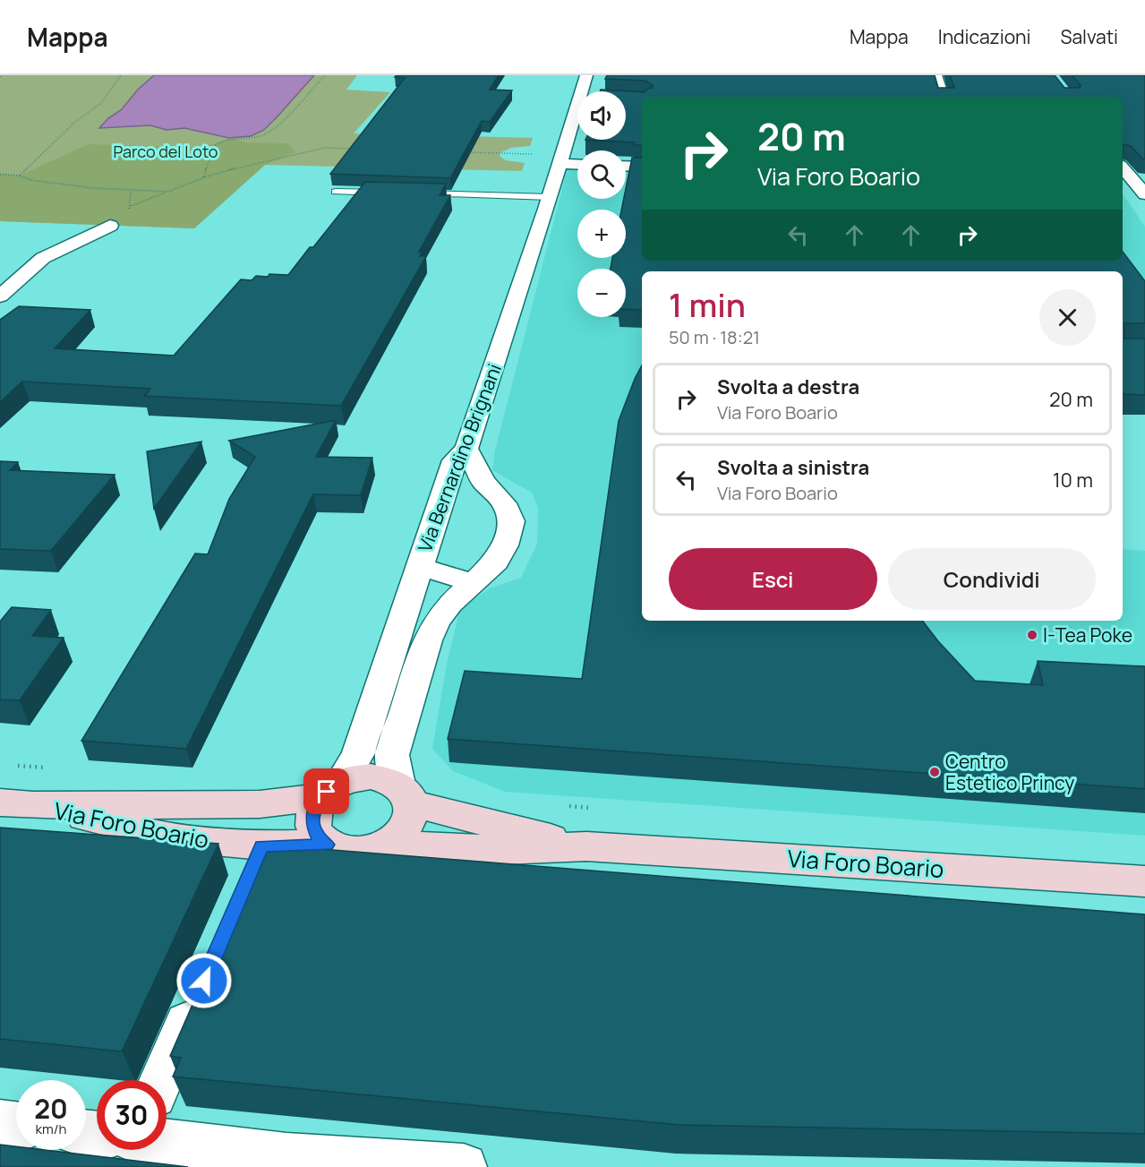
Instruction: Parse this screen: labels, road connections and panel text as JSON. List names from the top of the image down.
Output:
{
  "streets": {
    "street": ["Via Bernardino Brignani", "Via Foro Boario"]
  },
  "crossings": [
    ["Via Bernardino Brignani", "Via Foro Boario"]
  ],
  "parks": ["Parco del Loto"],
  "places": ["I-Tea Poke", "Centro Estetico Princy"],
  "page": {
    "header": "Mappa",
    "nav": ["Mappa", "Indicazioni", "Salvati"],
    "map_buttons": ["+", "−"],
    "turn": ["20 m", "Via Foro Boario"],
    "heading": ["1 min", "50 m · 18:21"],
    "list": [
      {
        "name": "Svolta a destra",
        "note": "Via Foro Boario",
        "value": "20 m"
      },
      {
        "name": "Svolta a sinistra",
        "note": "Via Foro Boario",
        "value": "10 m"
      }
    ],
    "buttons": ["Esci", "Condividi"],
    "speed": "20 km/h",
    "limit": "30"
  }
}
